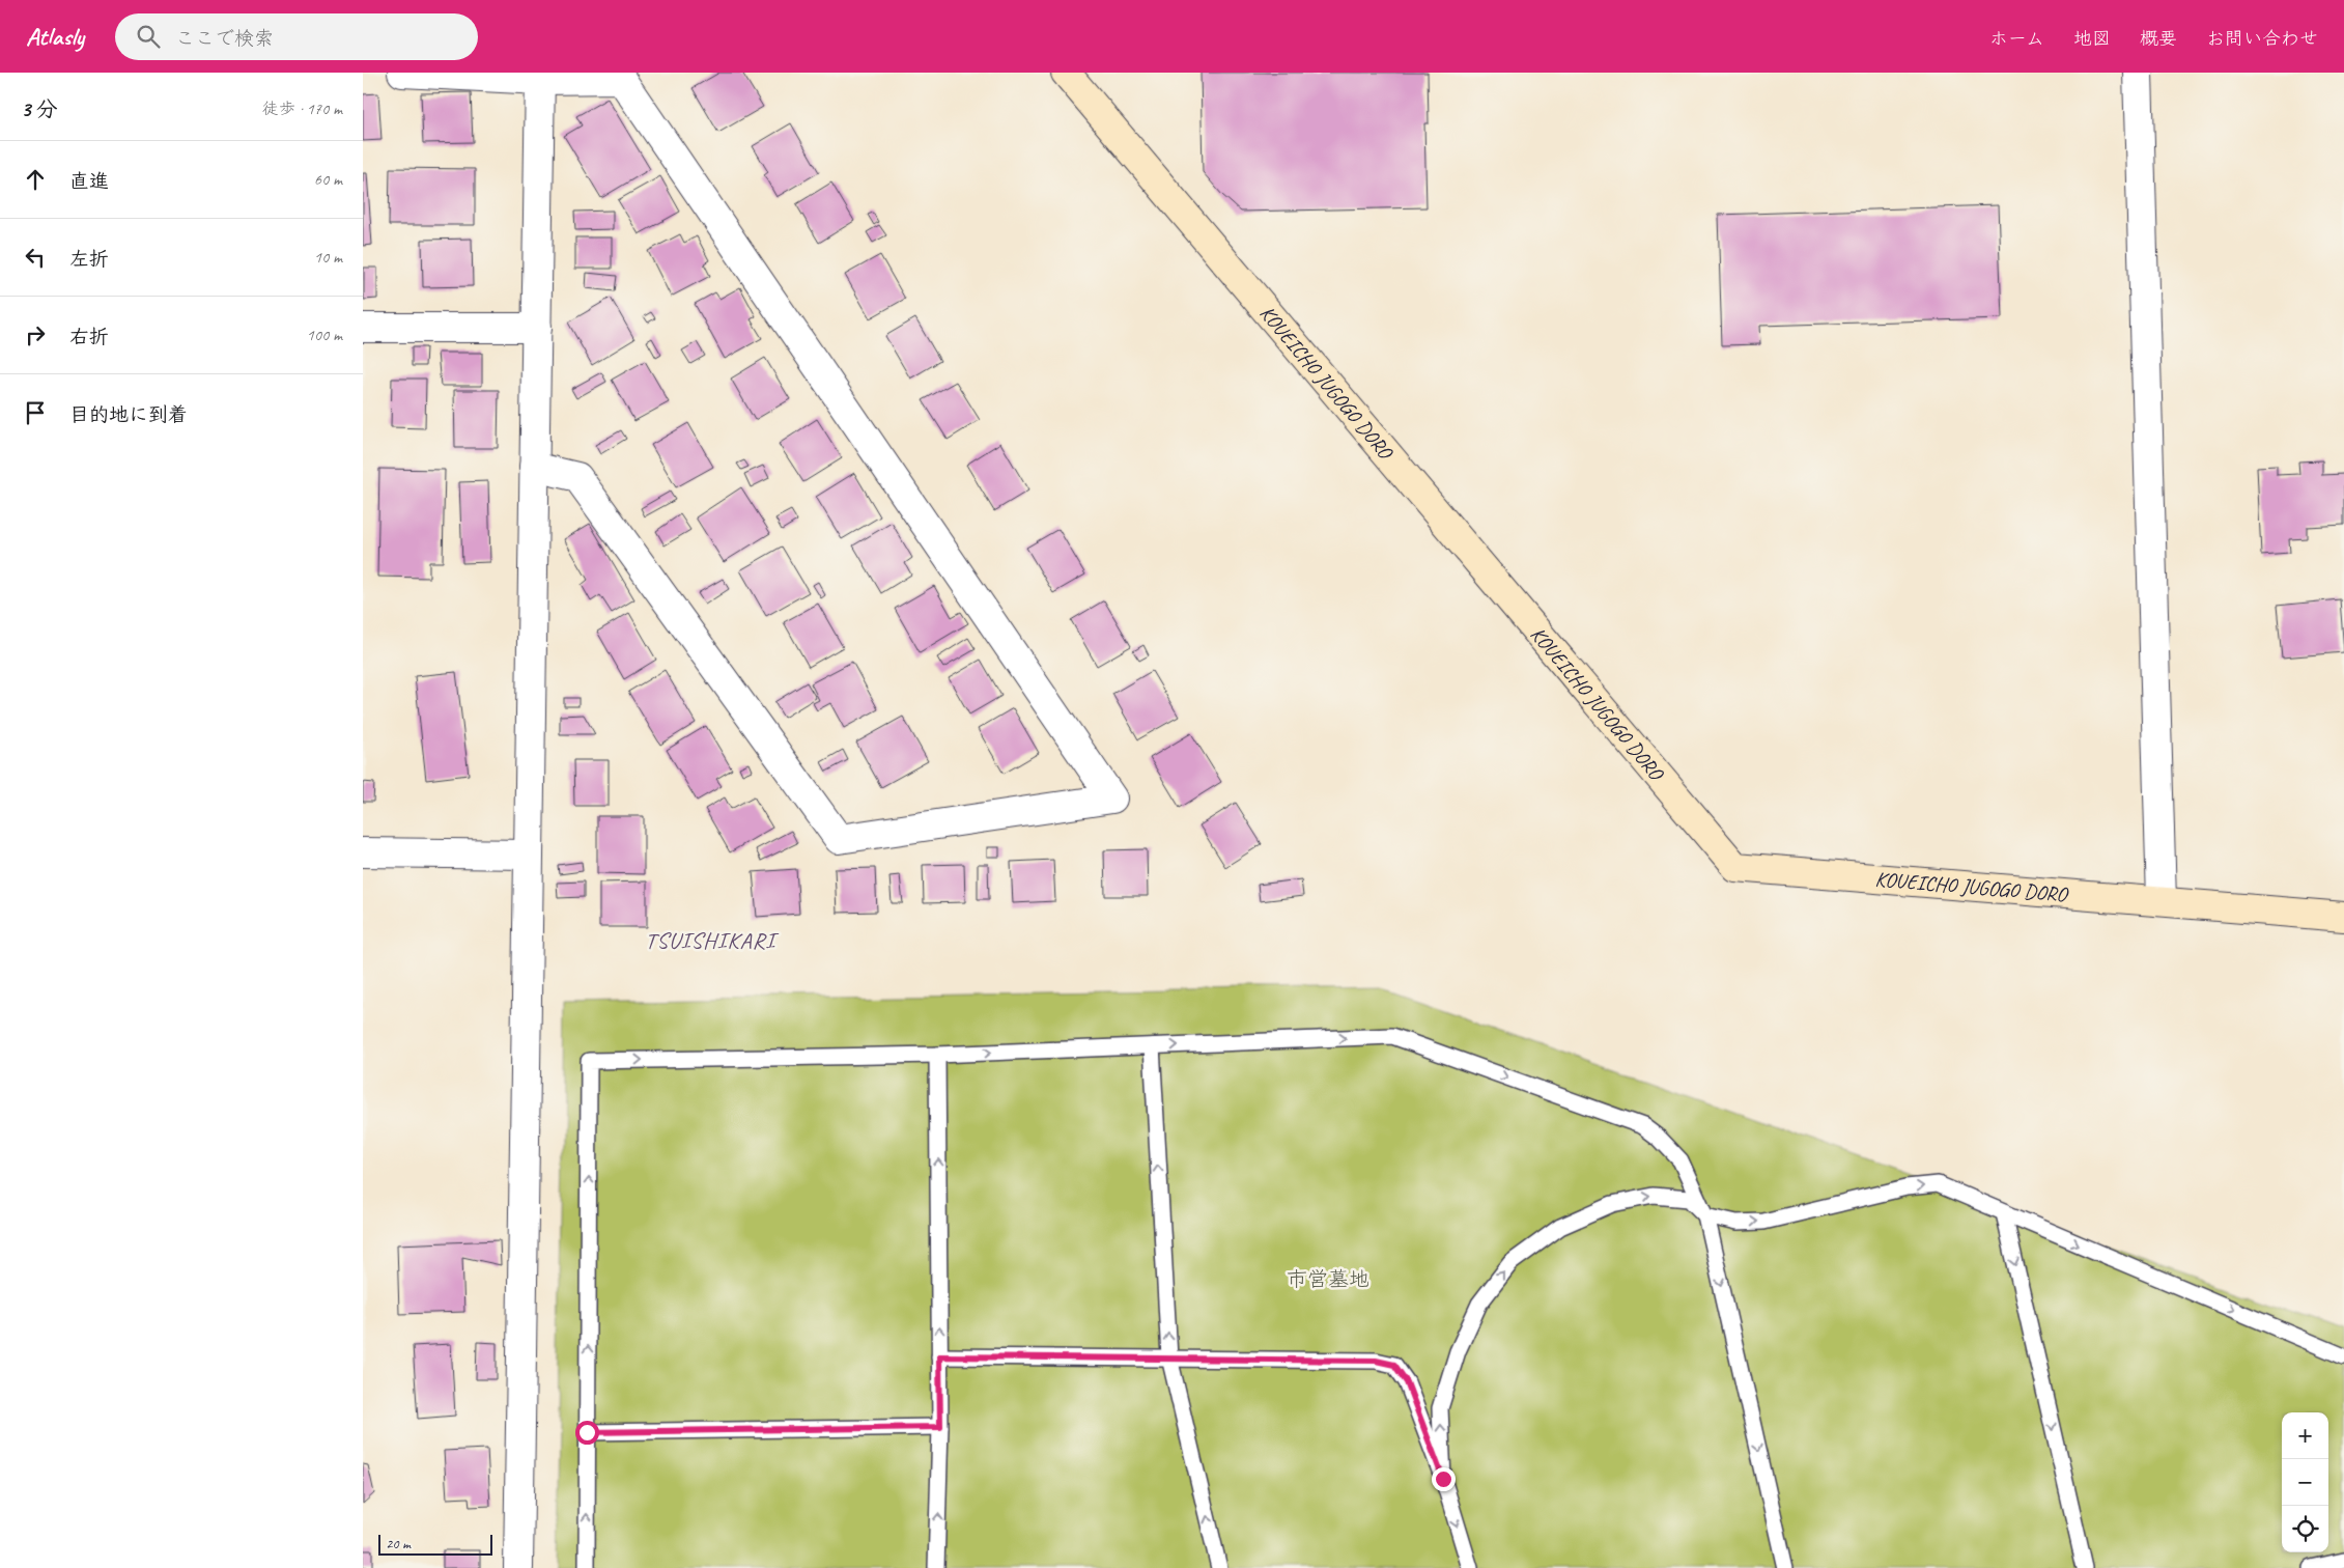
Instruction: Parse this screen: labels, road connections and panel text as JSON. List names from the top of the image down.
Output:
{
  "streets": {
    "street": ["KOUEICHO JUGOGO DORO"]
  },
  "districts": ["TSUISHIKARI"],
  "parks": ["市営墓地"],
  "scale_bar": "20 m",
  "page": {
    "header": "Atlasly",
    "search": "ここで検索",
    "nav": [
      "ホーム",
      "地図",
      "概要",
      "お問い合わせ"
    ],
    "heading": ["3 分", "徒歩 · 170 m"],
    "list": [
      ["直進", "60 m"],
      ["左折", "10 m"],
      ["右折", "100 m"],
      "目的地に到着"
    ],
    "map_buttons": ["+", "−"],
    "scale": "20 m"
  }
}
